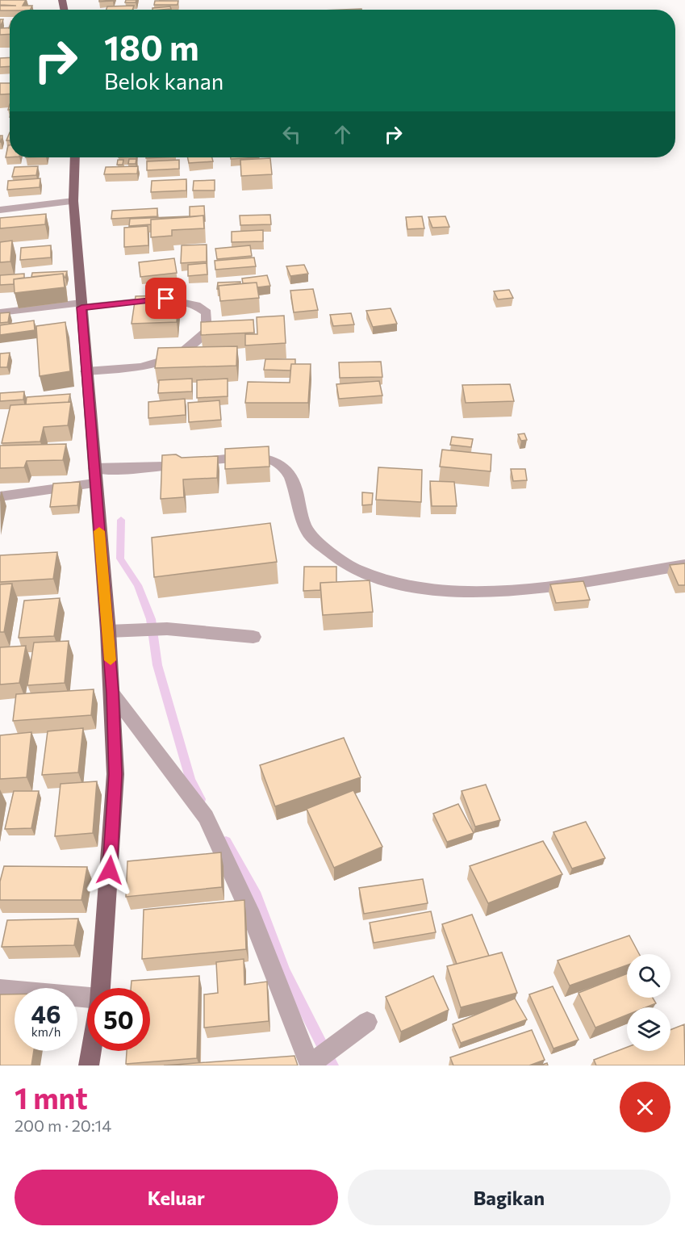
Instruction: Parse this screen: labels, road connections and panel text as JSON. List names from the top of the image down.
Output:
{
  "page": {
    "turn": ["180 m", "Belok kanan"],
    "speed": "46 km/h",
    "limit": "50",
    "heading": ["1 mnt", "200 m · 20:14"],
    "buttons": ["Keluar", "Bagikan"]
  }
}
